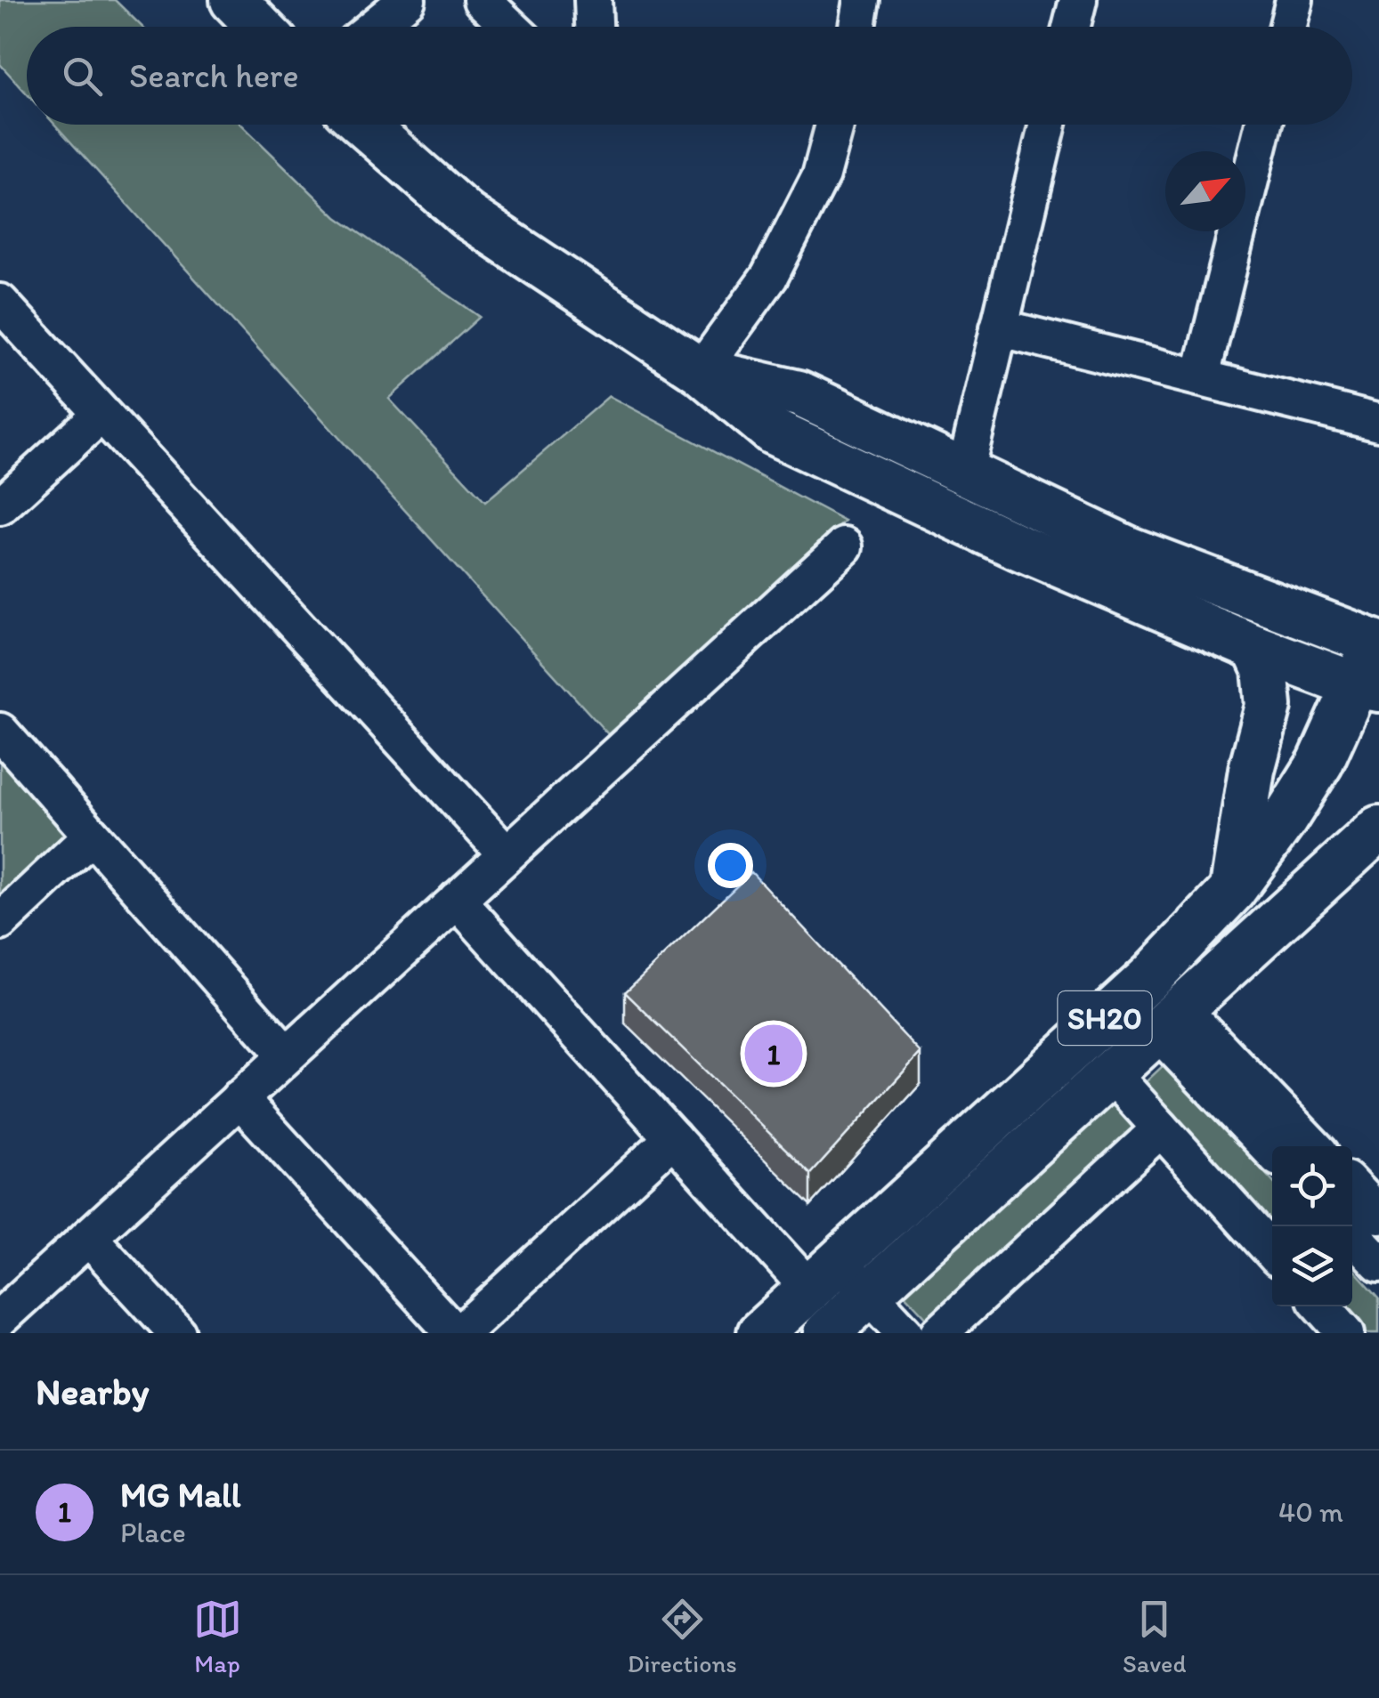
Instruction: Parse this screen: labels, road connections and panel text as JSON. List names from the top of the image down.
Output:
{
  "streets": {
    "main road": ["SH20"]
  },
  "north": "top right",
  "page": {
    "search": "Search here",
    "pins": "1",
    "heading": "Nearby",
    "list": [
      {
        "mark": "1",
        "name": "MG Mall",
        "note": "Place",
        "value": "40 m"
      }
    ],
    "nav": ["Map", "Directions", "Saved"]
  }
}
